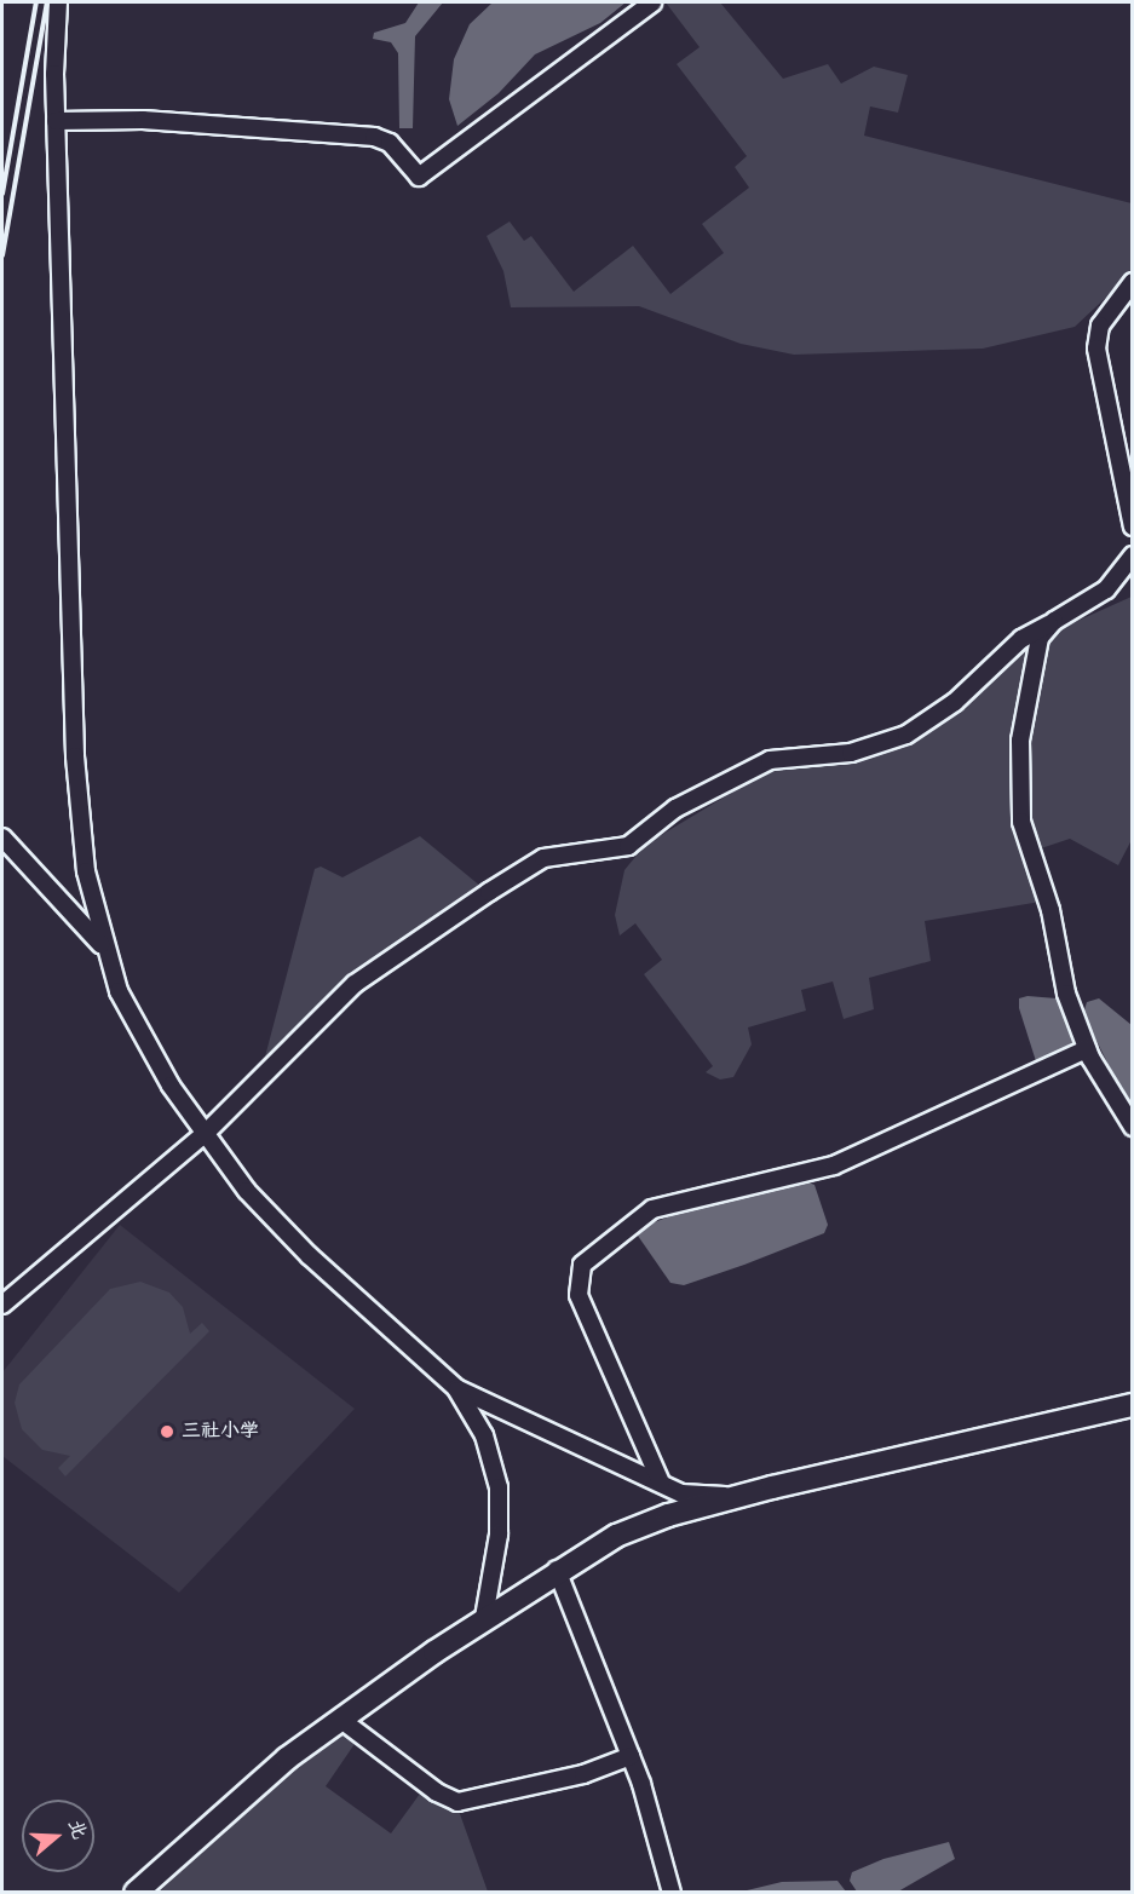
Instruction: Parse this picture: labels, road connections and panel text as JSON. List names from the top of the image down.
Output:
{
  "places": ["三社小学"],
  "north": "right"
}
